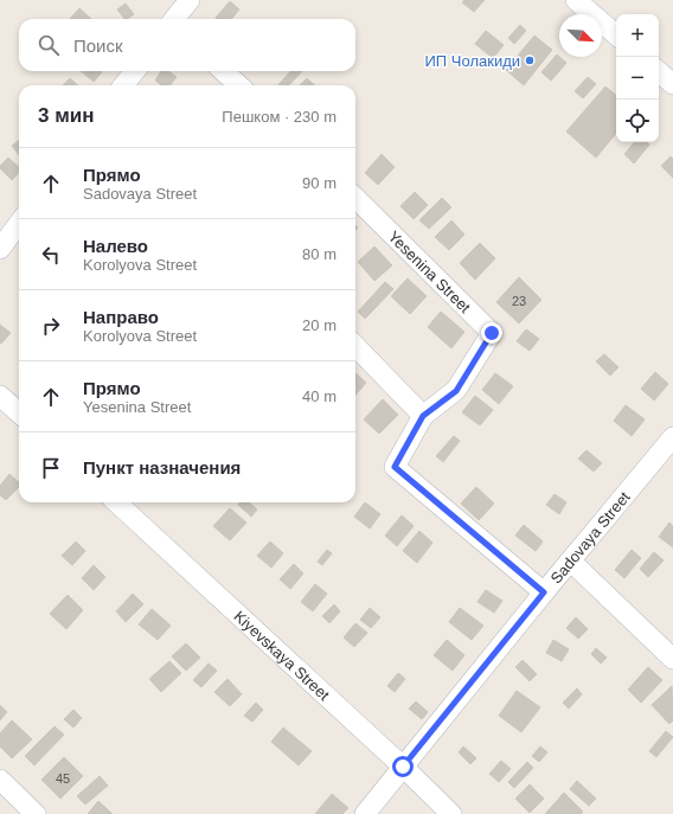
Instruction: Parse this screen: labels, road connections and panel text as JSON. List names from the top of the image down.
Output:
{
  "streets": {
    "street": ["Yesenina Street", "Sadovaya Street", "Kiyevskaya Street"]
  },
  "crossings": [
    ["Sadovaya Street", "Kiyevskaya Street"]
  ],
  "places": ["ИП Чолакиди"],
  "house_numbers": ["23", "45"],
  "north": "bottom right",
  "page": {
    "map_buttons": ["+", "−"],
    "search": "Поиск",
    "heading": ["3 мин", "Пешком · 230 m"],
    "list": [
      ["Прямо", "Sadovaya Street", "90 m"],
      ["Налево", "Korolyova Street", "80 m"],
      ["Направо", "Korolyova Street", "20 m"],
      ["Прямо", "Yesenina Street", "40 m"],
      "Пункт назначения"
    ]
  }
}
